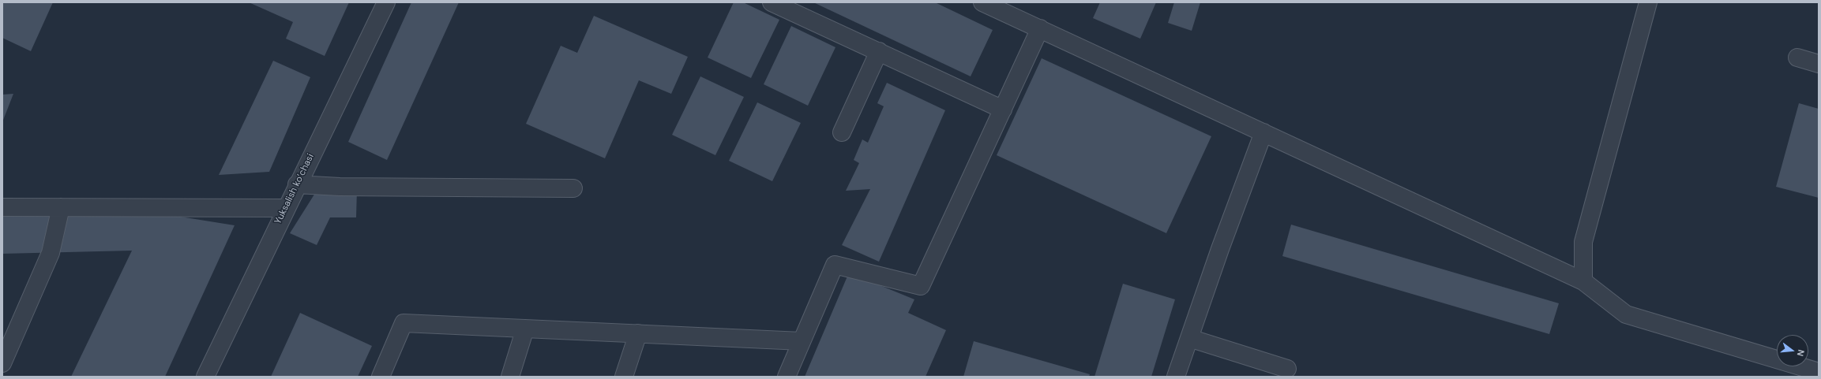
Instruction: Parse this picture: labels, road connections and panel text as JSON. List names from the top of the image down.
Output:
{
  "streets": {
    "street": ["Yuksalish ko’chasi"]
  },
  "north": "right"
}
